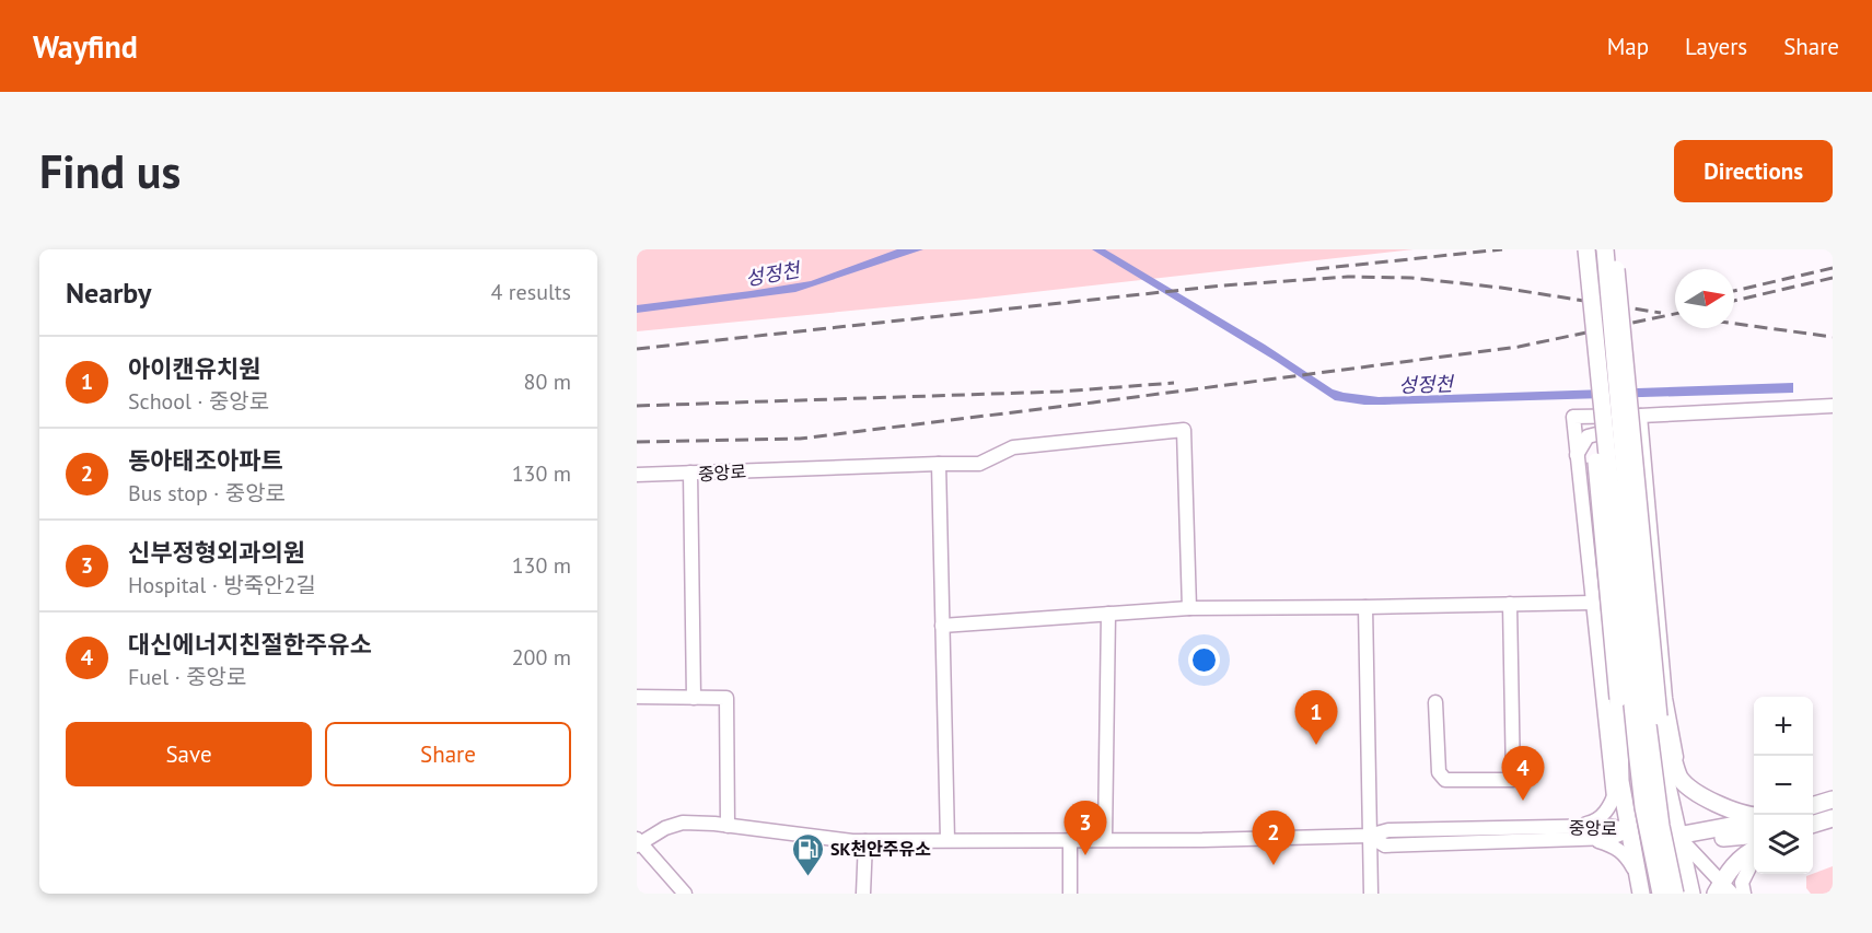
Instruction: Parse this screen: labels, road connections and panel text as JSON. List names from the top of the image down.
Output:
{
  "streets": {
    "street": ["중앙로"]
  },
  "water": ["성정천"],
  "places": {
    "fuel station": ["SK천안주유소"]
  },
  "north": "right",
  "page": {
    "header": "Wayfind",
    "nav": ["Map", "Layers", "Share"],
    "buttons": [
      "Directions",
      ["Save", "Share"]
    ],
    "title": "Find us",
    "heading": ["Nearby", "4 results"],
    "list": [
      {
        "mark": "1",
        "name": "아이캔유치원",
        "note": "School · 중앙로",
        "value": "80 m"
      },
      {
        "mark": "2",
        "name": "동아태조아파트",
        "note": "Bus stop · 중앙로",
        "value": "130 m"
      },
      {
        "mark": "3",
        "name": "신부정형외과의원",
        "note": "Hospital · 방죽안2길",
        "value": "130 m"
      },
      {
        "mark": "4",
        "name": "대신에너지친절한주유소",
        "note": "Fuel · 중앙로",
        "value": "200 m"
      }
    ],
    "pins": [
      "1",
      "4",
      "3",
      "2"
    ],
    "map_buttons": ["+", "−"]
  }
}
